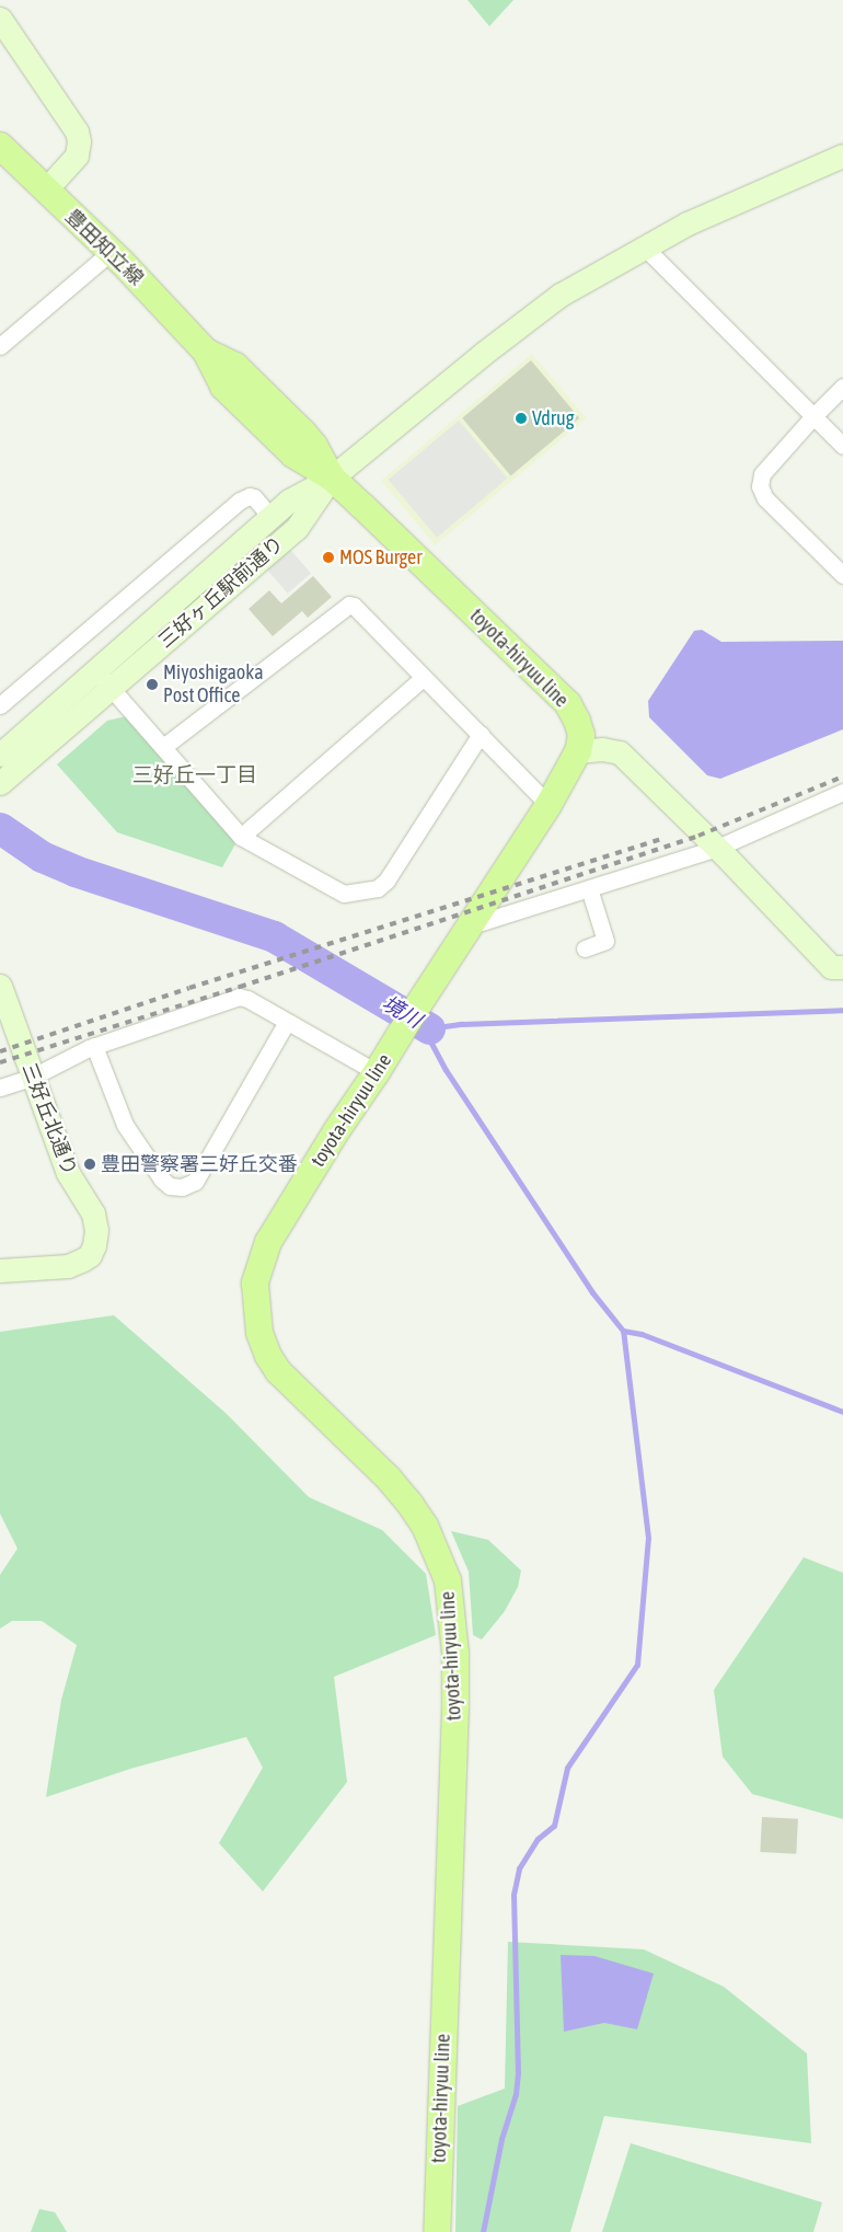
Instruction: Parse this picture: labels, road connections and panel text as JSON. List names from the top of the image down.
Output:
{
  "streets": {
    "main road": ["豊田知立線", "toyota-hiryuu line"],
    "street": ["三好ヶ丘駅前通り", "三好丘北通り"]
  },
  "crossings": [
    ["豊田知立線", "三好ヶ丘駅前通り"],
    ["豊田知立線", "toyota-hiryuu line"],
    ["三好ヶ丘駅前通り", "toyota-hiryuu line"]
  ],
  "districts": ["三好丘一丁目"],
  "water": ["境川"],
  "places": [
    "Vdrug",
    "MOS Burger",
    "Miyoshigaoka Post Office",
    "豊田警察署三好丘交番"
  ]
}
